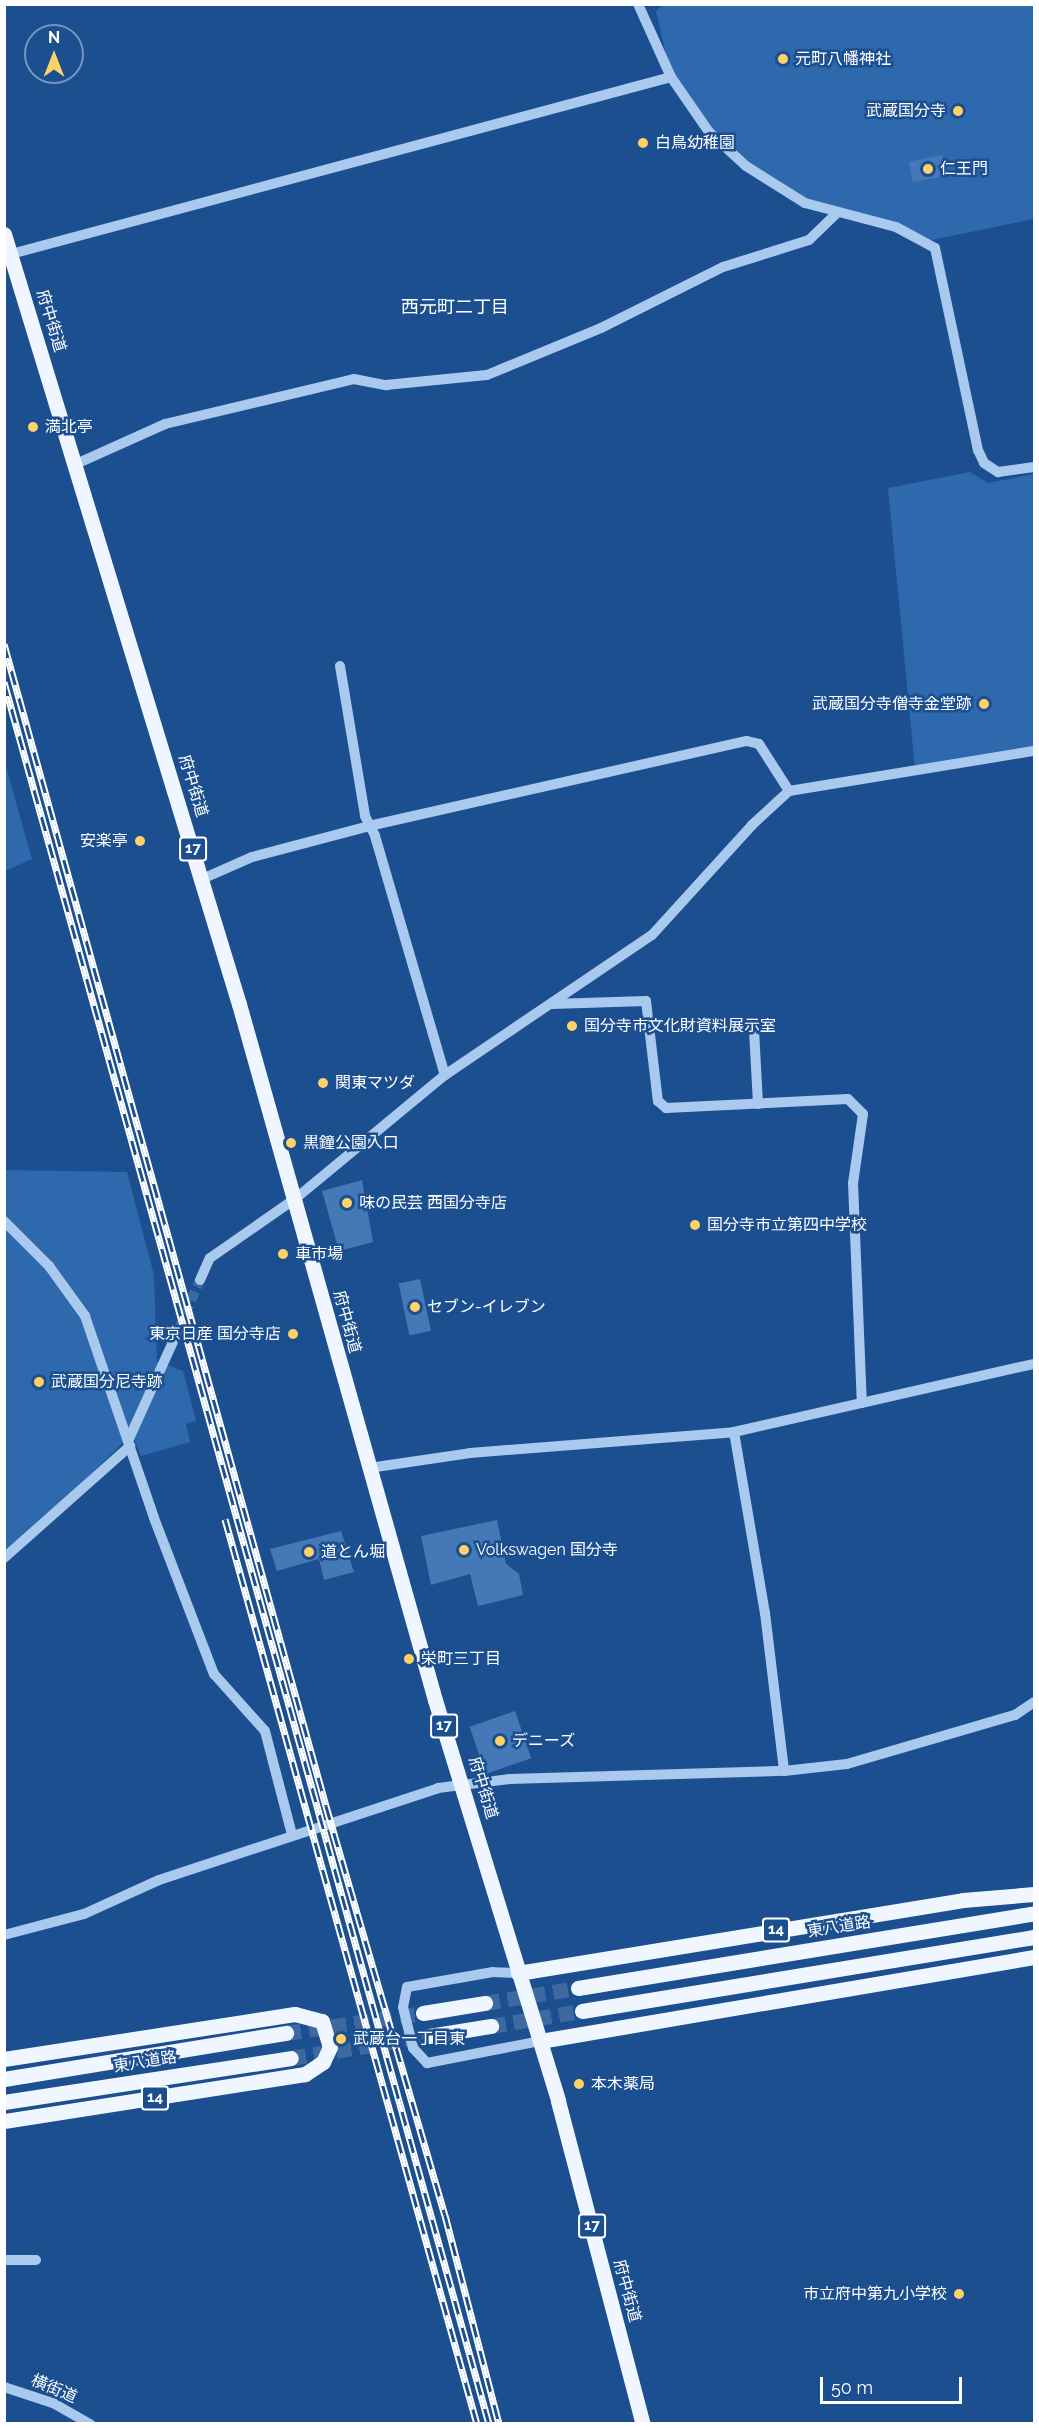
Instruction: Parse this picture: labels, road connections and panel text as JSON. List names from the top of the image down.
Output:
{
  "streets": {
    "main road": [
      "府中街道",
      "17",
      "東八道路",
      "14"
    ],
    "street": ["横街道"]
  },
  "crossings": [
    ["府中街道", "14"]
  ],
  "districts": ["西元町二丁目"],
  "places": [
    "元町八幡神社",
    "武蔵国分寺",
    "白鳥幼稚園",
    "仁王門",
    "満北亭",
    "武蔵国分寺僧寺金堂跡",
    "安楽亭",
    "国分寺市文化財資料展示室",
    "関東マツダ",
    "黒鐘公園入口",
    "味の民芸 西国分寺店",
    "国分寺市立第四中学校",
    "車市場",
    "セブン-イレブン",
    "東京日産 国分寺店",
    "武蔵国分尼寺跡",
    "Volkswagen 国分寺",
    "道とん堀",
    "栄町三丁目",
    "デニーズ",
    "武蔵台一丁目東",
    "本木薬局",
    "市立府中第九小学校"
  ],
  "scale_bar": "50 m",
  "north": "top"
}
